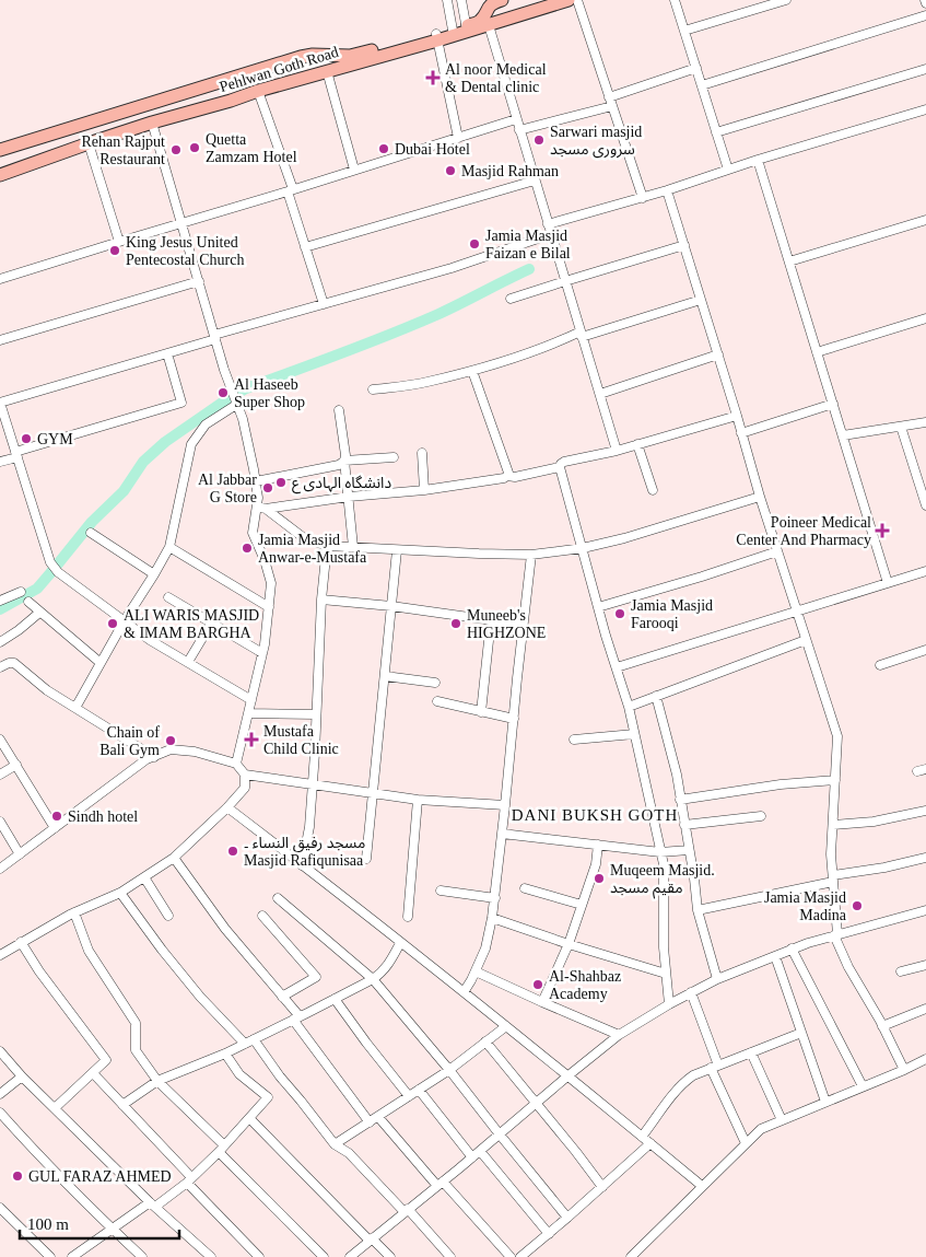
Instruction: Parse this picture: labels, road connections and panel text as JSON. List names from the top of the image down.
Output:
{
  "streets": {
    "main road": ["Pehlwan Goth Road"]
  },
  "districts": ["DANI BUKSH GOTH"],
  "places": {
    "health": ["Al noor Medical & Dental clinic", "Poineer Medical Center And Pharmacy", "Mustafa Child Clinic"],
    "other": [
      "Sarwari masjid سروری مسجد",
      "Quetta Zamzam Hotel",
      "Dubai Hotel",
      "Rehan Rajput Restaurant",
      "Masjid Rahman",
      "Jamia Masjid Faizan e Bilal",
      "King Jesus United Pentecostal Church",
      "Al Haseeb Super Shop",
      "GYM",
      "دانشگاہ الہادی ع",
      "Al Jabbar G Store",
      "Jamia Masjid Anwar-e-Mustafa",
      "Jamia Masjid Farooqi",
      "ALI WARIS MASJID & IMAM BARGHA",
      "Muneeb's HIGHZONE",
      "Chain of Bali Gym",
      "Sindh hotel",
      "مسجد رفیق النساء ۔ Masjid Rafiqunisaa",
      "Muqeem Masjid. مقیم مسجد",
      "Jamia Masjid Madina",
      "Al-Shahbaz Academy",
      "GUL FARAZ AHMED"
    ]
  },
  "scale_bar": "100 m"
}
